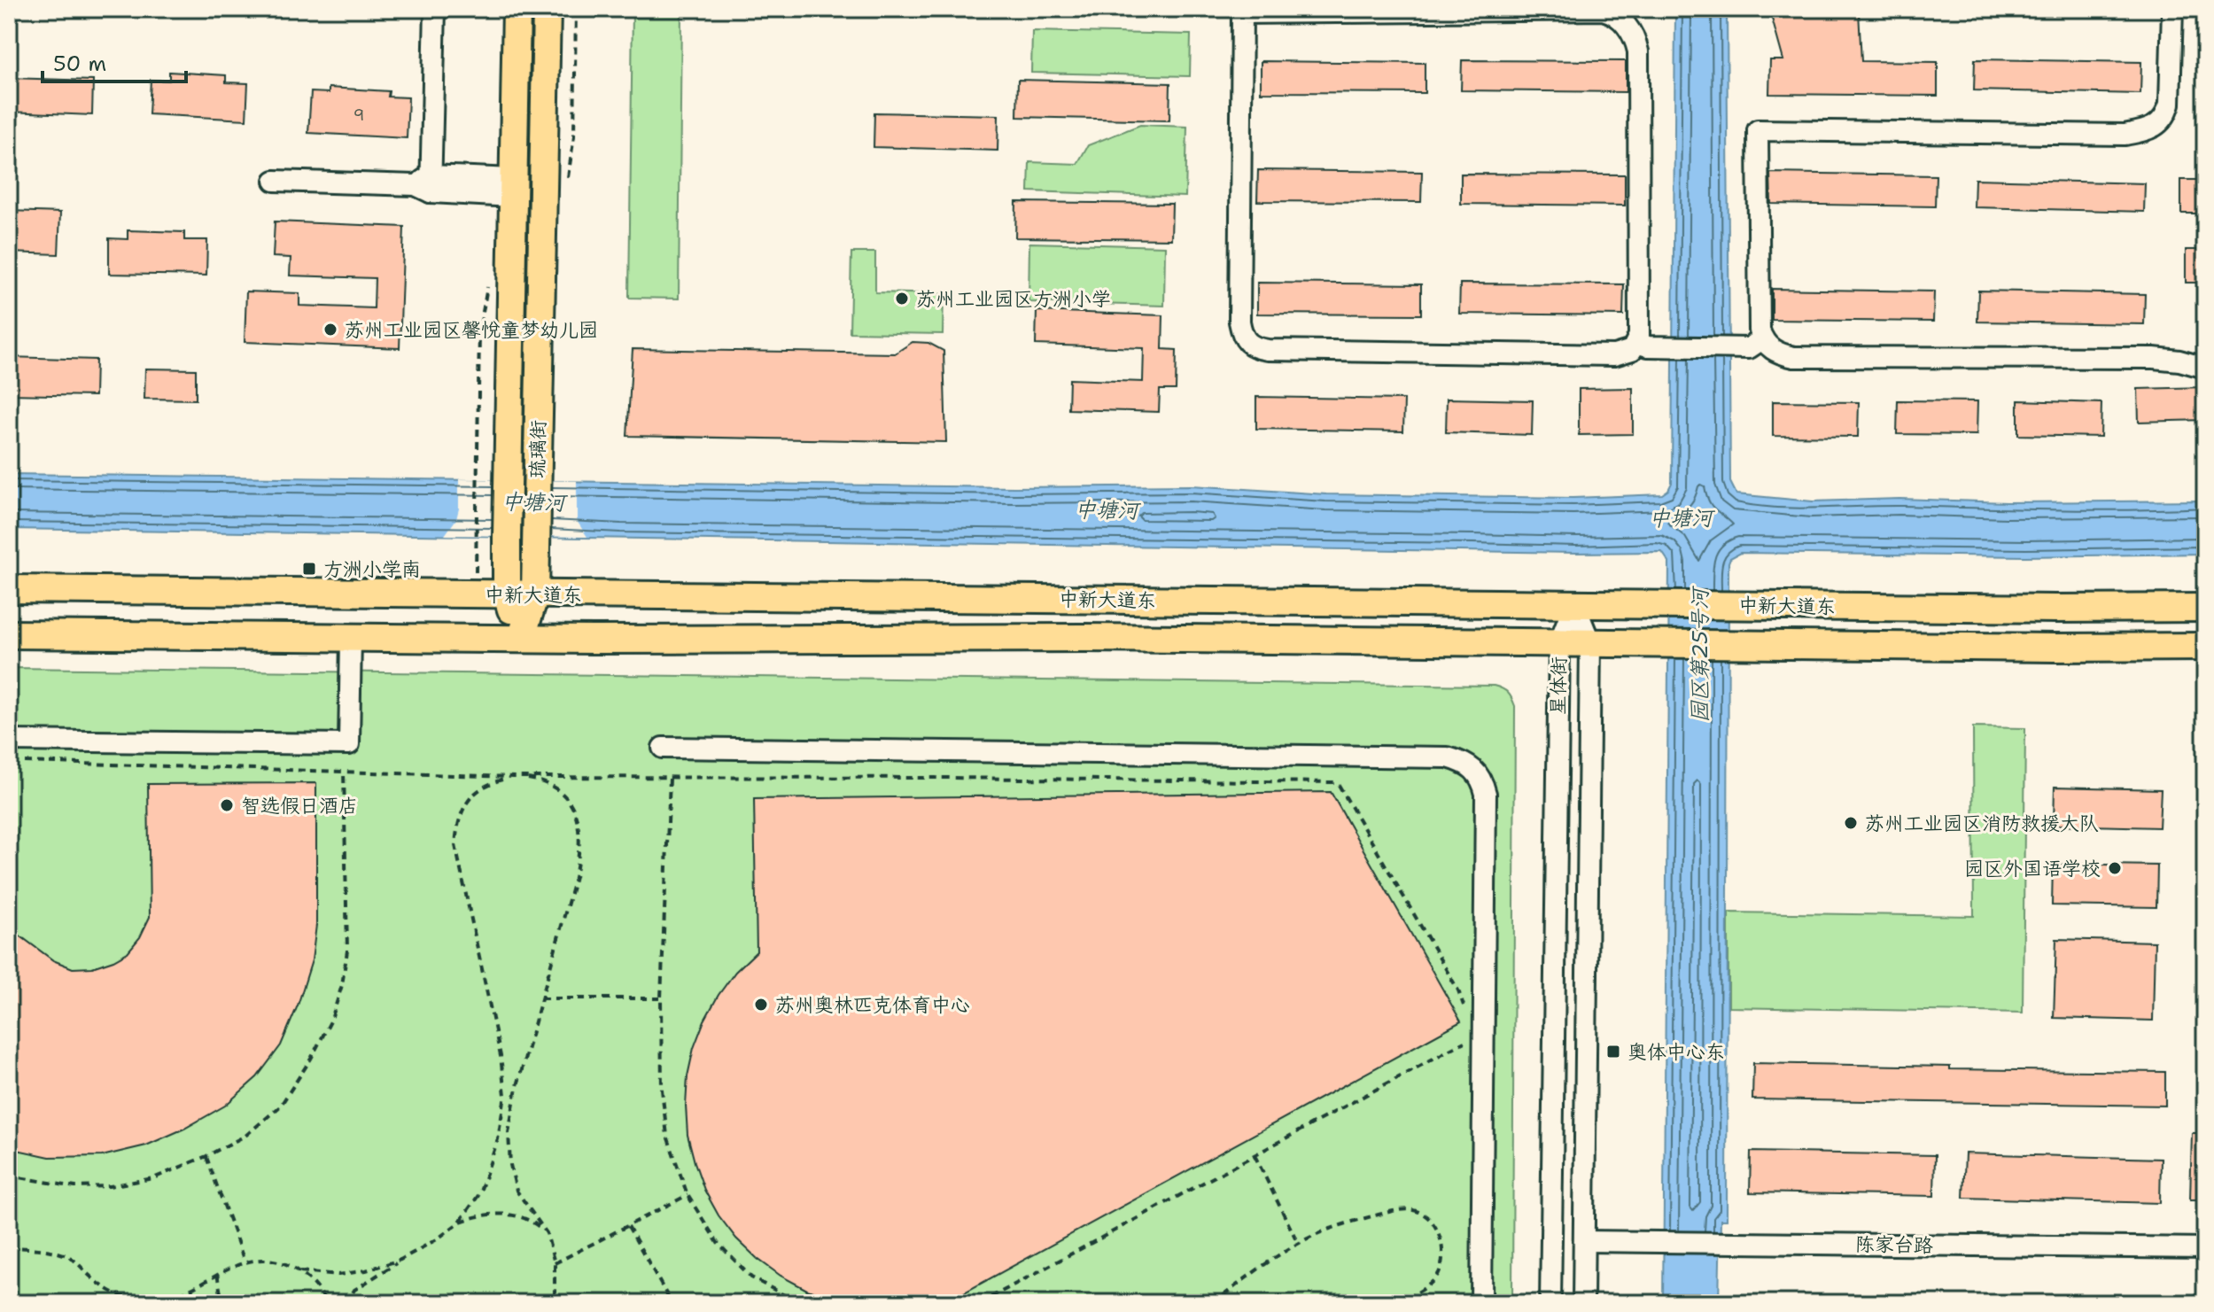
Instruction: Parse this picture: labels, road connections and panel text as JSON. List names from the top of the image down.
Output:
{
  "streets": {
    "main road": ["琉璃街", "中新大道东"],
    "street": ["星体街", "陈家台路"]
  },
  "crossings": [
    ["琉璃街", "中新大道东"],
    ["中新大道东", "星体街"],
    ["星体街", "陈家台路"]
  ],
  "water": ["中塘河", "园区第25号河"],
  "places": {
    "other": [
      "苏州工业园区方洲小学",
      "苏州工业园区馨悦童梦幼儿园",
      "智选假日酒店",
      "苏州工业园区消防救援大队",
      "园区外国语学校",
      "苏州奥林匹克体育中心"
    ],
    "transit": ["方洲小学南", "奥体中心东"]
  },
  "house_numbers": ["9"],
  "scale_bar": "50 m"
}
